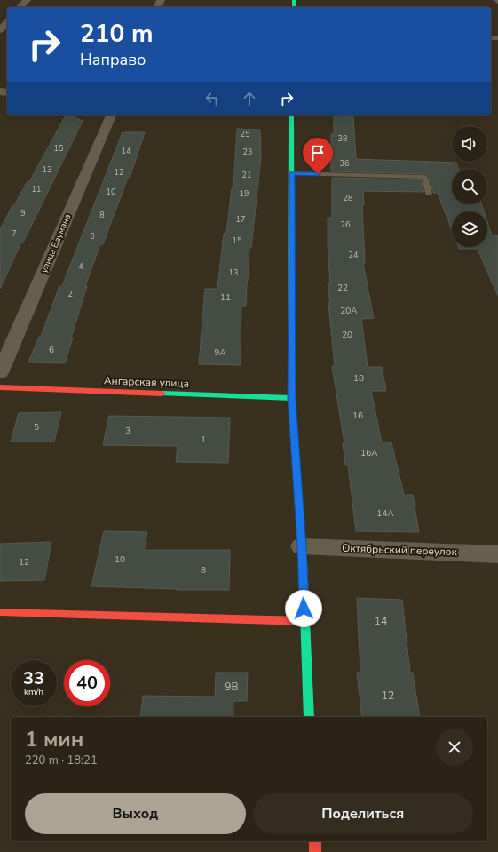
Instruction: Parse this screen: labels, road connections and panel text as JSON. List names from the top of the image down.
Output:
{
  "streets": {
    "street": ["улица Баумана", "Ангарская улица", "Октябрьский переулок"]
  },
  "house_numbers": [
    "25",
    "38",
    "15",
    "14",
    "23",
    "36",
    "13",
    "12",
    "21",
    "11",
    "10",
    "19",
    "28",
    "9",
    "8",
    "17",
    "26",
    "7",
    "6",
    "15",
    "24",
    "4",
    "13",
    "22",
    "2",
    "11",
    "20А",
    "20",
    "6",
    "9А",
    "18",
    "16",
    "5",
    "3",
    "1",
    "16А",
    "14А",
    "10",
    "12",
    "8",
    "14",
    "9В",
    "12"
  ],
  "page": {
    "turn": ["210 m", "Направо"],
    "speed": "33 km/h",
    "limit": "40",
    "heading": ["1 мин", "220 m · 18:21"],
    "buttons": ["Выход", "Поделиться"]
  }
}
